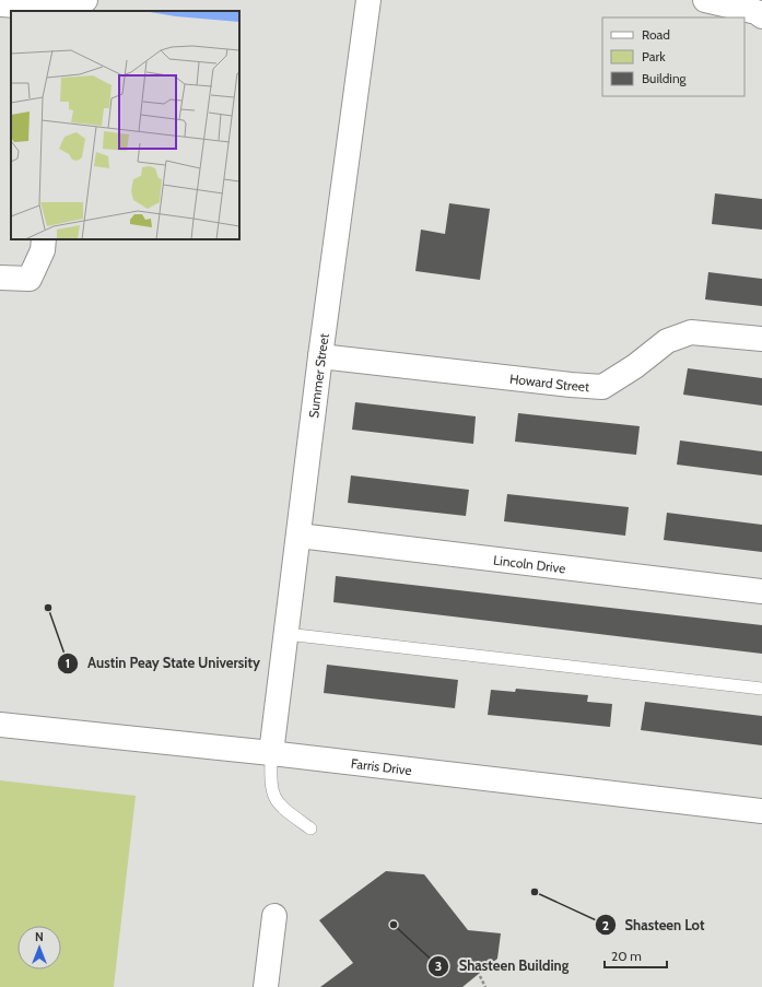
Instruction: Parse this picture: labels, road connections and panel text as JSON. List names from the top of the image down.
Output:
{
  "streets": {
    "main road": [
      "Summer Street",
      "Howard Street",
      "Lincoln Drive",
      "Farris Drive"
    ]
  },
  "crossings": [
    ["Summer Street", "Howard Street"],
    ["Summer Street", "Lincoln Drive"],
    ["Summer Street", "Farris Drive"]
  ],
  "places": ["Austin Peay State University", "Shasteen Lot", "Shasteen Building"],
  "legend": ["Road", "Park", "Building"],
  "scale_bar": "20 m",
  "north": "top"
}
